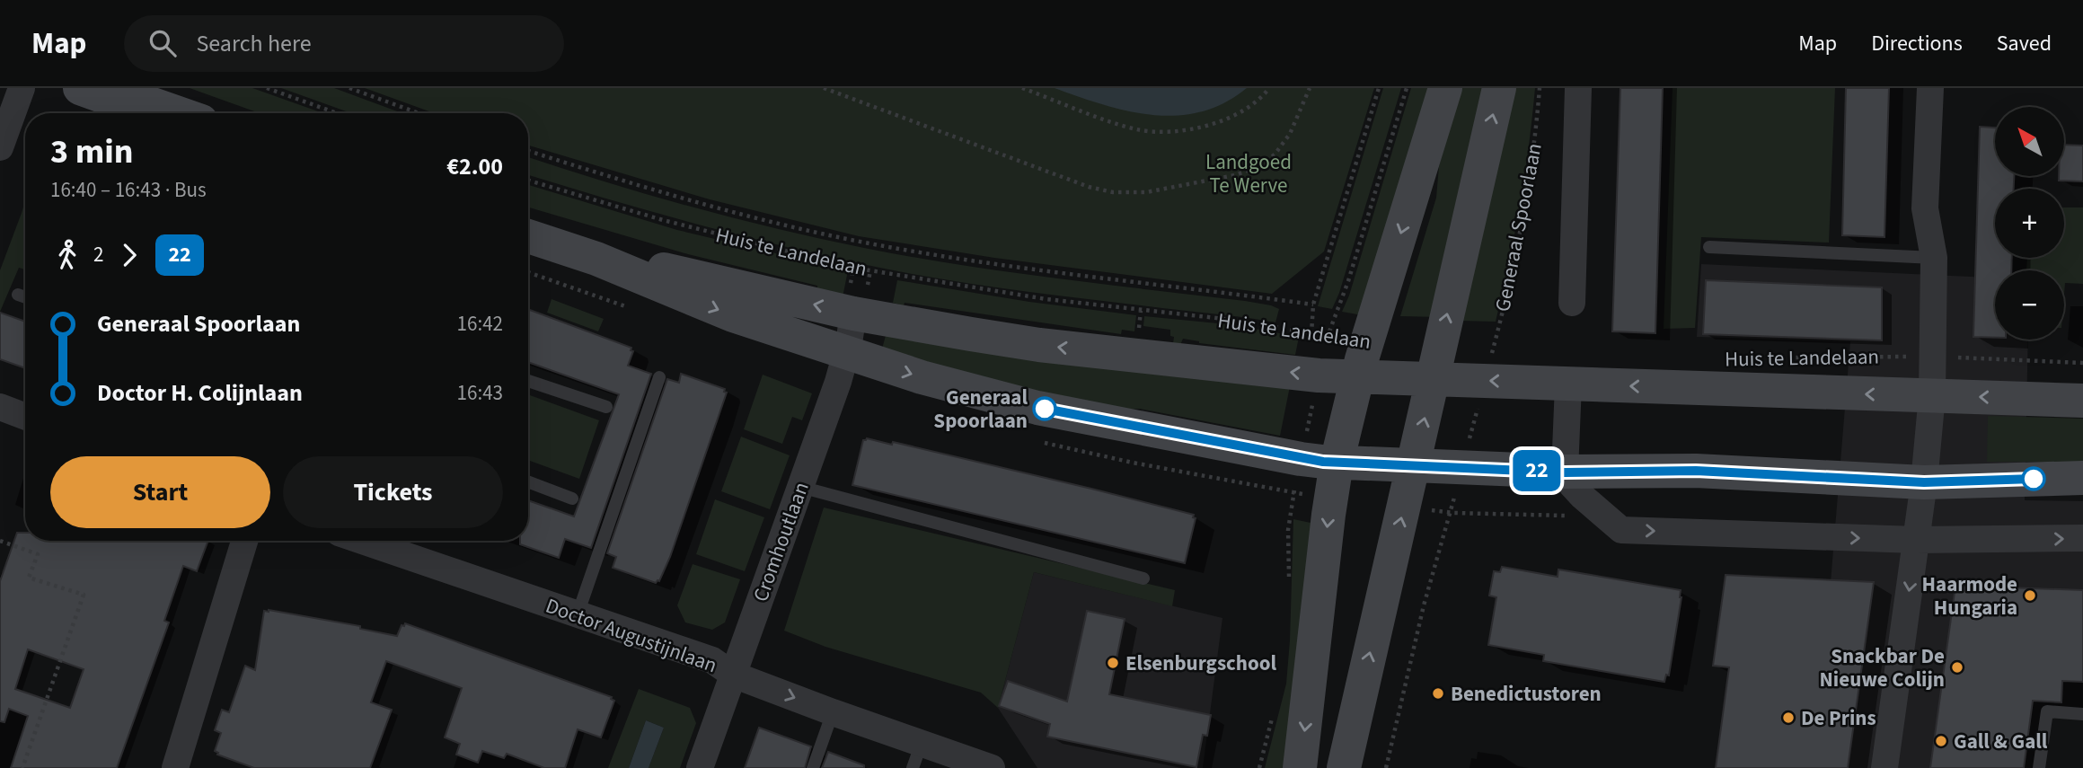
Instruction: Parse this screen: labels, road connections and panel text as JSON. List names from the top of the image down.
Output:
{
  "streets": {
    "street": [
      "Generaal Spoorlaan",
      "Huis te Landelaan",
      "Cromhoutlaan",
      "Doctor Augustijnlaan"
    ]
  },
  "crossings": [
    ["Generaal Spoorlaan", "Huis te Landelaan"],
    ["Huis te Landelaan", "Cromhoutlaan"],
    ["Cromhoutlaan", "Doctor Augustijnlaan"]
  ],
  "parks": ["Landgoed Te Werve"],
  "places": [
    "Generaal Spoorlaan",
    "Haarmode Hungaria",
    "Elsenburgschool",
    "Snackbar De Nieuwe Colijn",
    "Benedictustoren",
    "De Prins",
    "Gall & Gall"
  ],
  "lines": ["bus line 22"],
  "north": "top left",
  "page": {
    "header": "Map",
    "search": "Search here",
    "nav": ["Map", "Directions", "Saved"],
    "on_map": "22",
    "map_buttons": ["+", "−"],
    "heading": ["3 min", "16:40 – 16:43 · Bus", "€2.00"],
    "legs": ["2", "22"],
    "list": [
      {
        "name": "Generaal Spoorlaan",
        "value": "16:42"
      },
      {
        "name": "Doctor H. Colijnlaan",
        "value": "16:43"
      }
    ],
    "buttons": ["Start", "Tickets"]
  }
}
